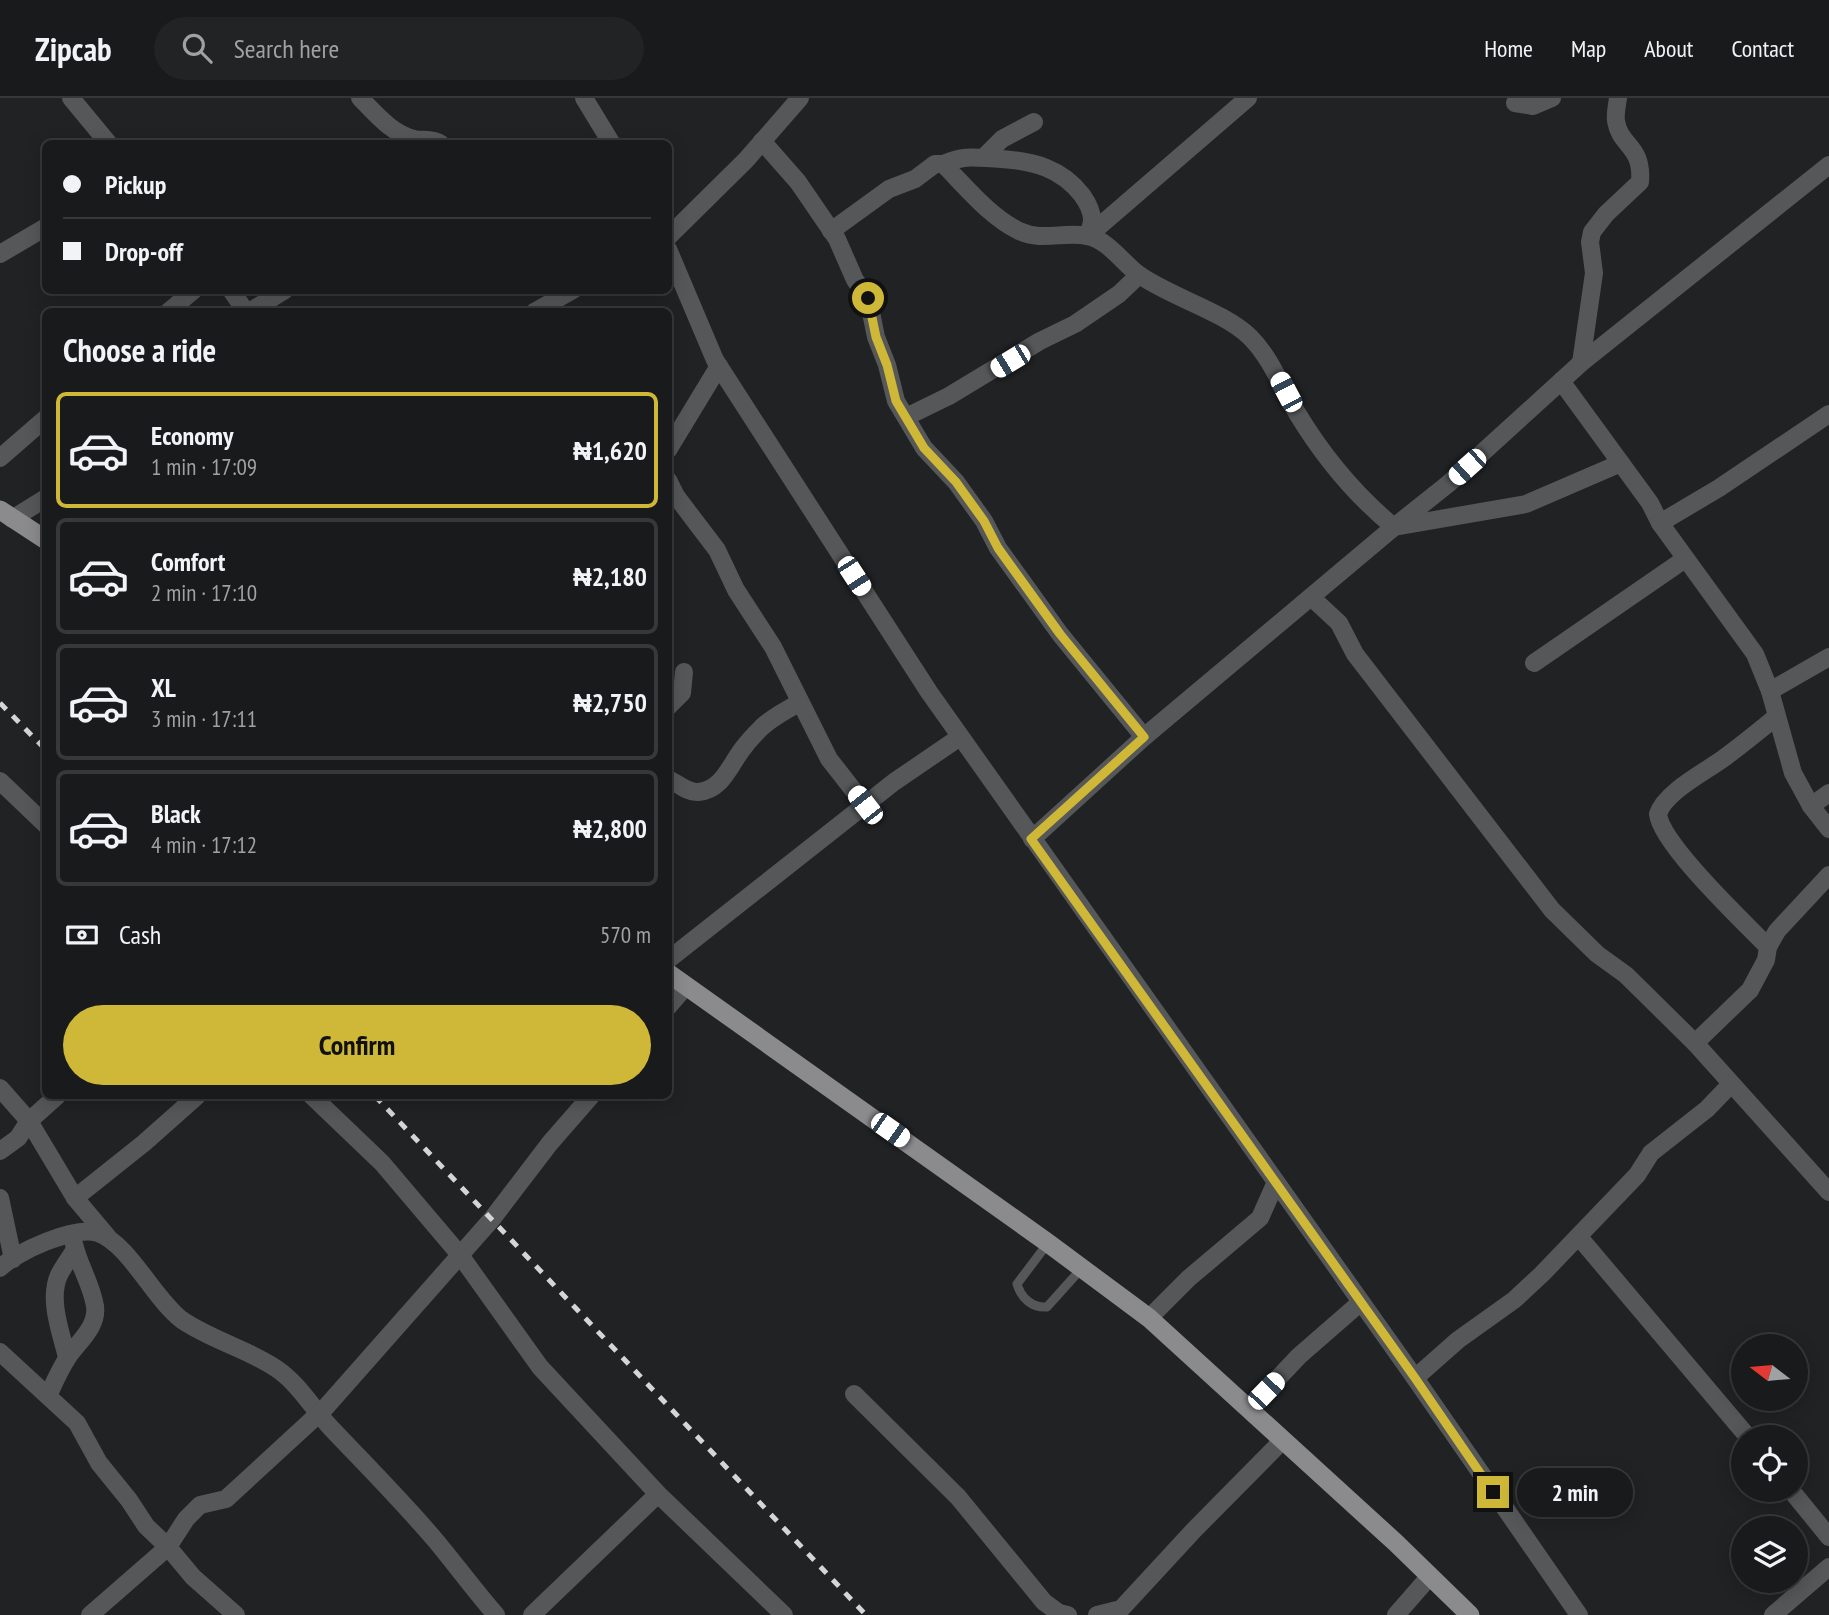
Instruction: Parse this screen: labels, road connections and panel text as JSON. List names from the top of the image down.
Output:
{
  "north": "left",
  "page": {
    "header": "Zipcab",
    "search": "Search here",
    "nav": [
      "Home",
      "Map",
      "About",
      "Contact"
    ],
    "banner": ["Pickup", "Drop-off"],
    "heading": "Choose a ride",
    "list": [
      {
        "name": "Economy",
        "note": "1 min · 17:09",
        "value": "₦1,620"
      },
      {
        "name": "Comfort",
        "note": "2 min · 17:10",
        "value": "₦2,180"
      },
      {
        "name": "XL",
        "note": "3 min · 17:11",
        "value": "₦2,750"
      },
      {
        "name": "Black",
        "note": "4 min · 17:12",
        "value": "₦2,800"
      }
    ],
    "pay": ["Cash", "570 m"],
    "buttons": "Confirm",
    "bubble": "2 min"
  }
}
